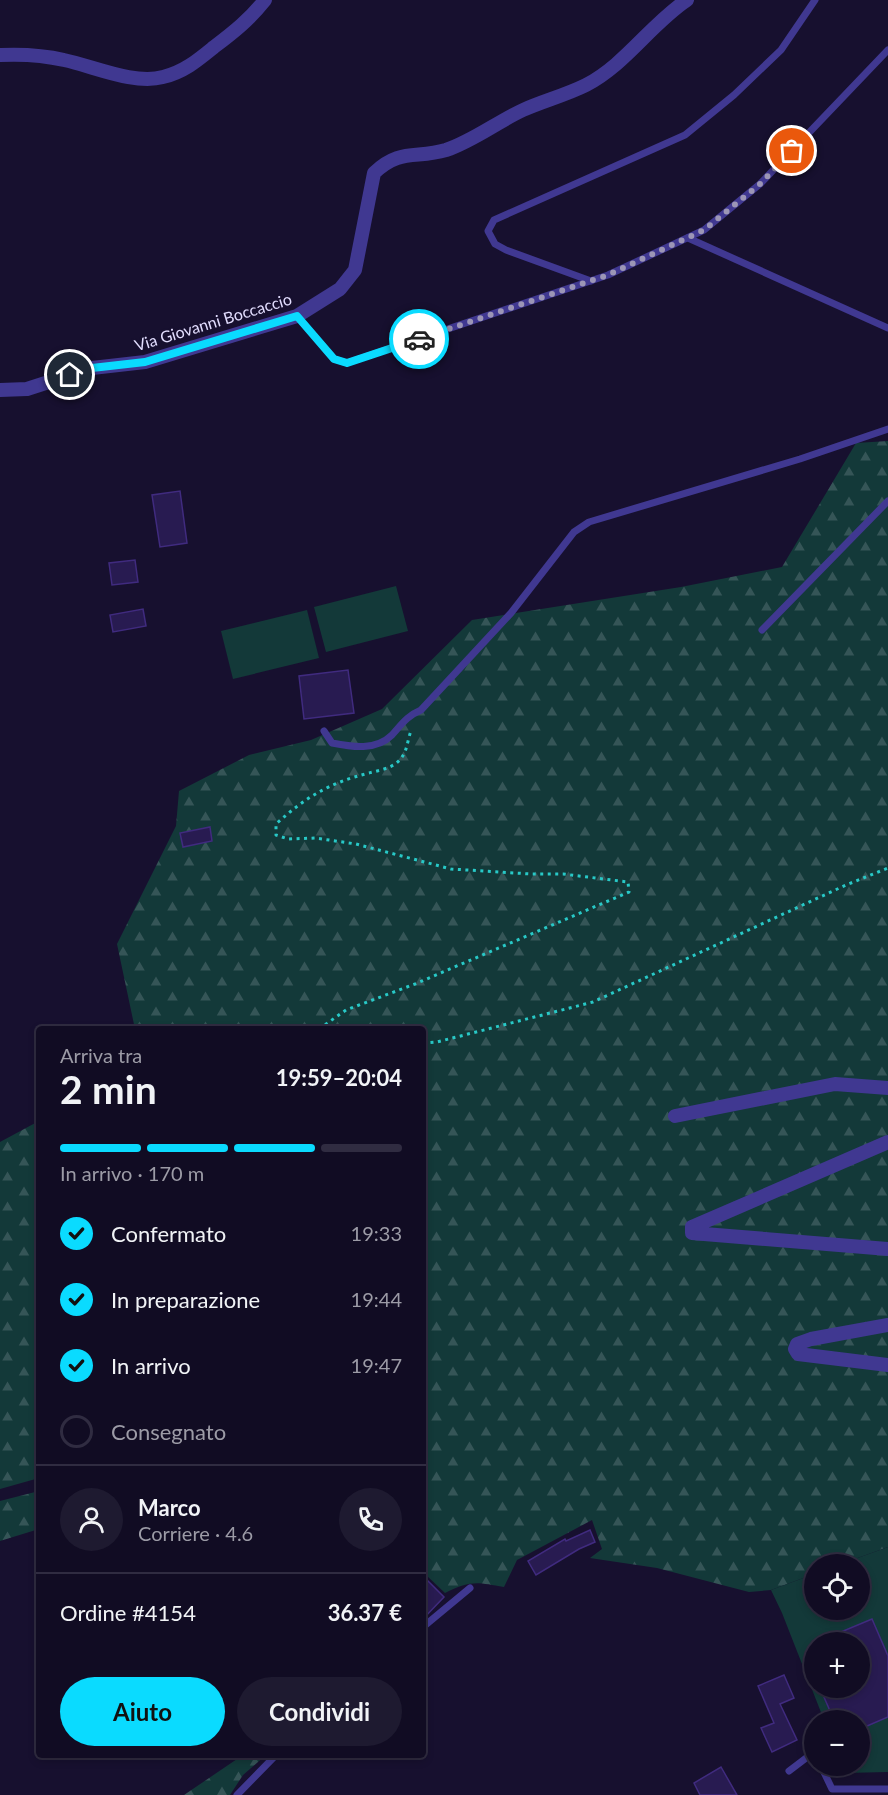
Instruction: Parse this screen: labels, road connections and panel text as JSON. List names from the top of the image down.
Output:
{
  "streets": {
    "street": ["Via Giovanni Boccaccio"]
  },
  "page": {
    "heading": ["2 min", "Arriva tra", "19:59–20:04"],
    "panel": [
      "Marco",
      "Corriere · 4.6",
      "Ordine #4154",
      "36.37 €"
    ],
    "bar": "In arrivo · 170 m",
    "list": [
      ["Confermato", "19:33"],
      ["In preparazione", "19:44"],
      ["In arrivo", "19:47"],
      "Consegnato"
    ],
    "map_buttons": ["+", "−"],
    "buttons": ["Aiuto", "Condividi"]
  }
}
